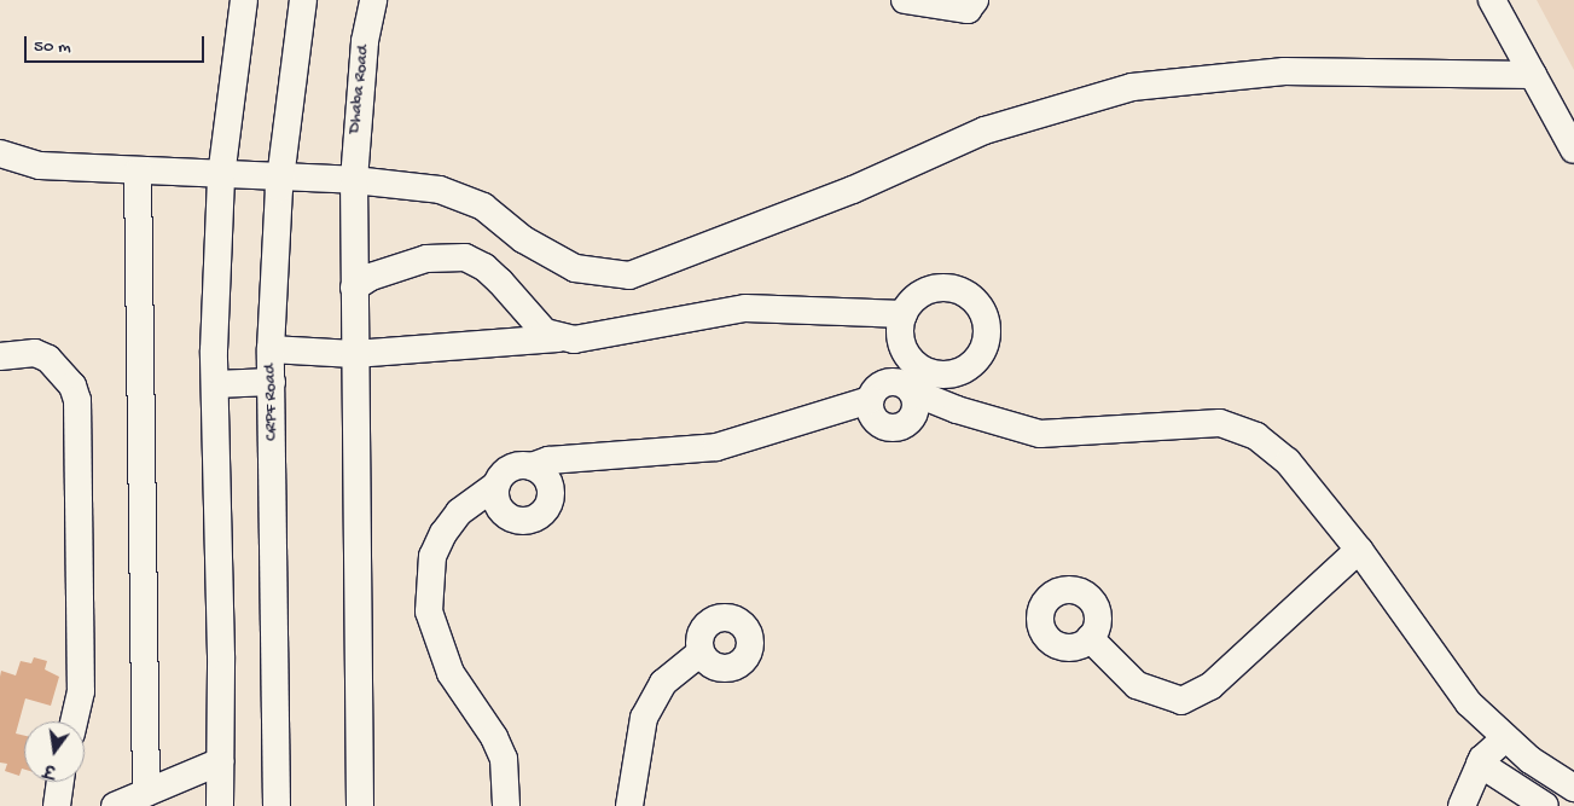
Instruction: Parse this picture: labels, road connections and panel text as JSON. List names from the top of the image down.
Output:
{
  "streets": {
    "street": ["Dhaba Road", "CRPF Road"]
  },
  "scale_bar": "50 m",
  "north": "bottom"
}
